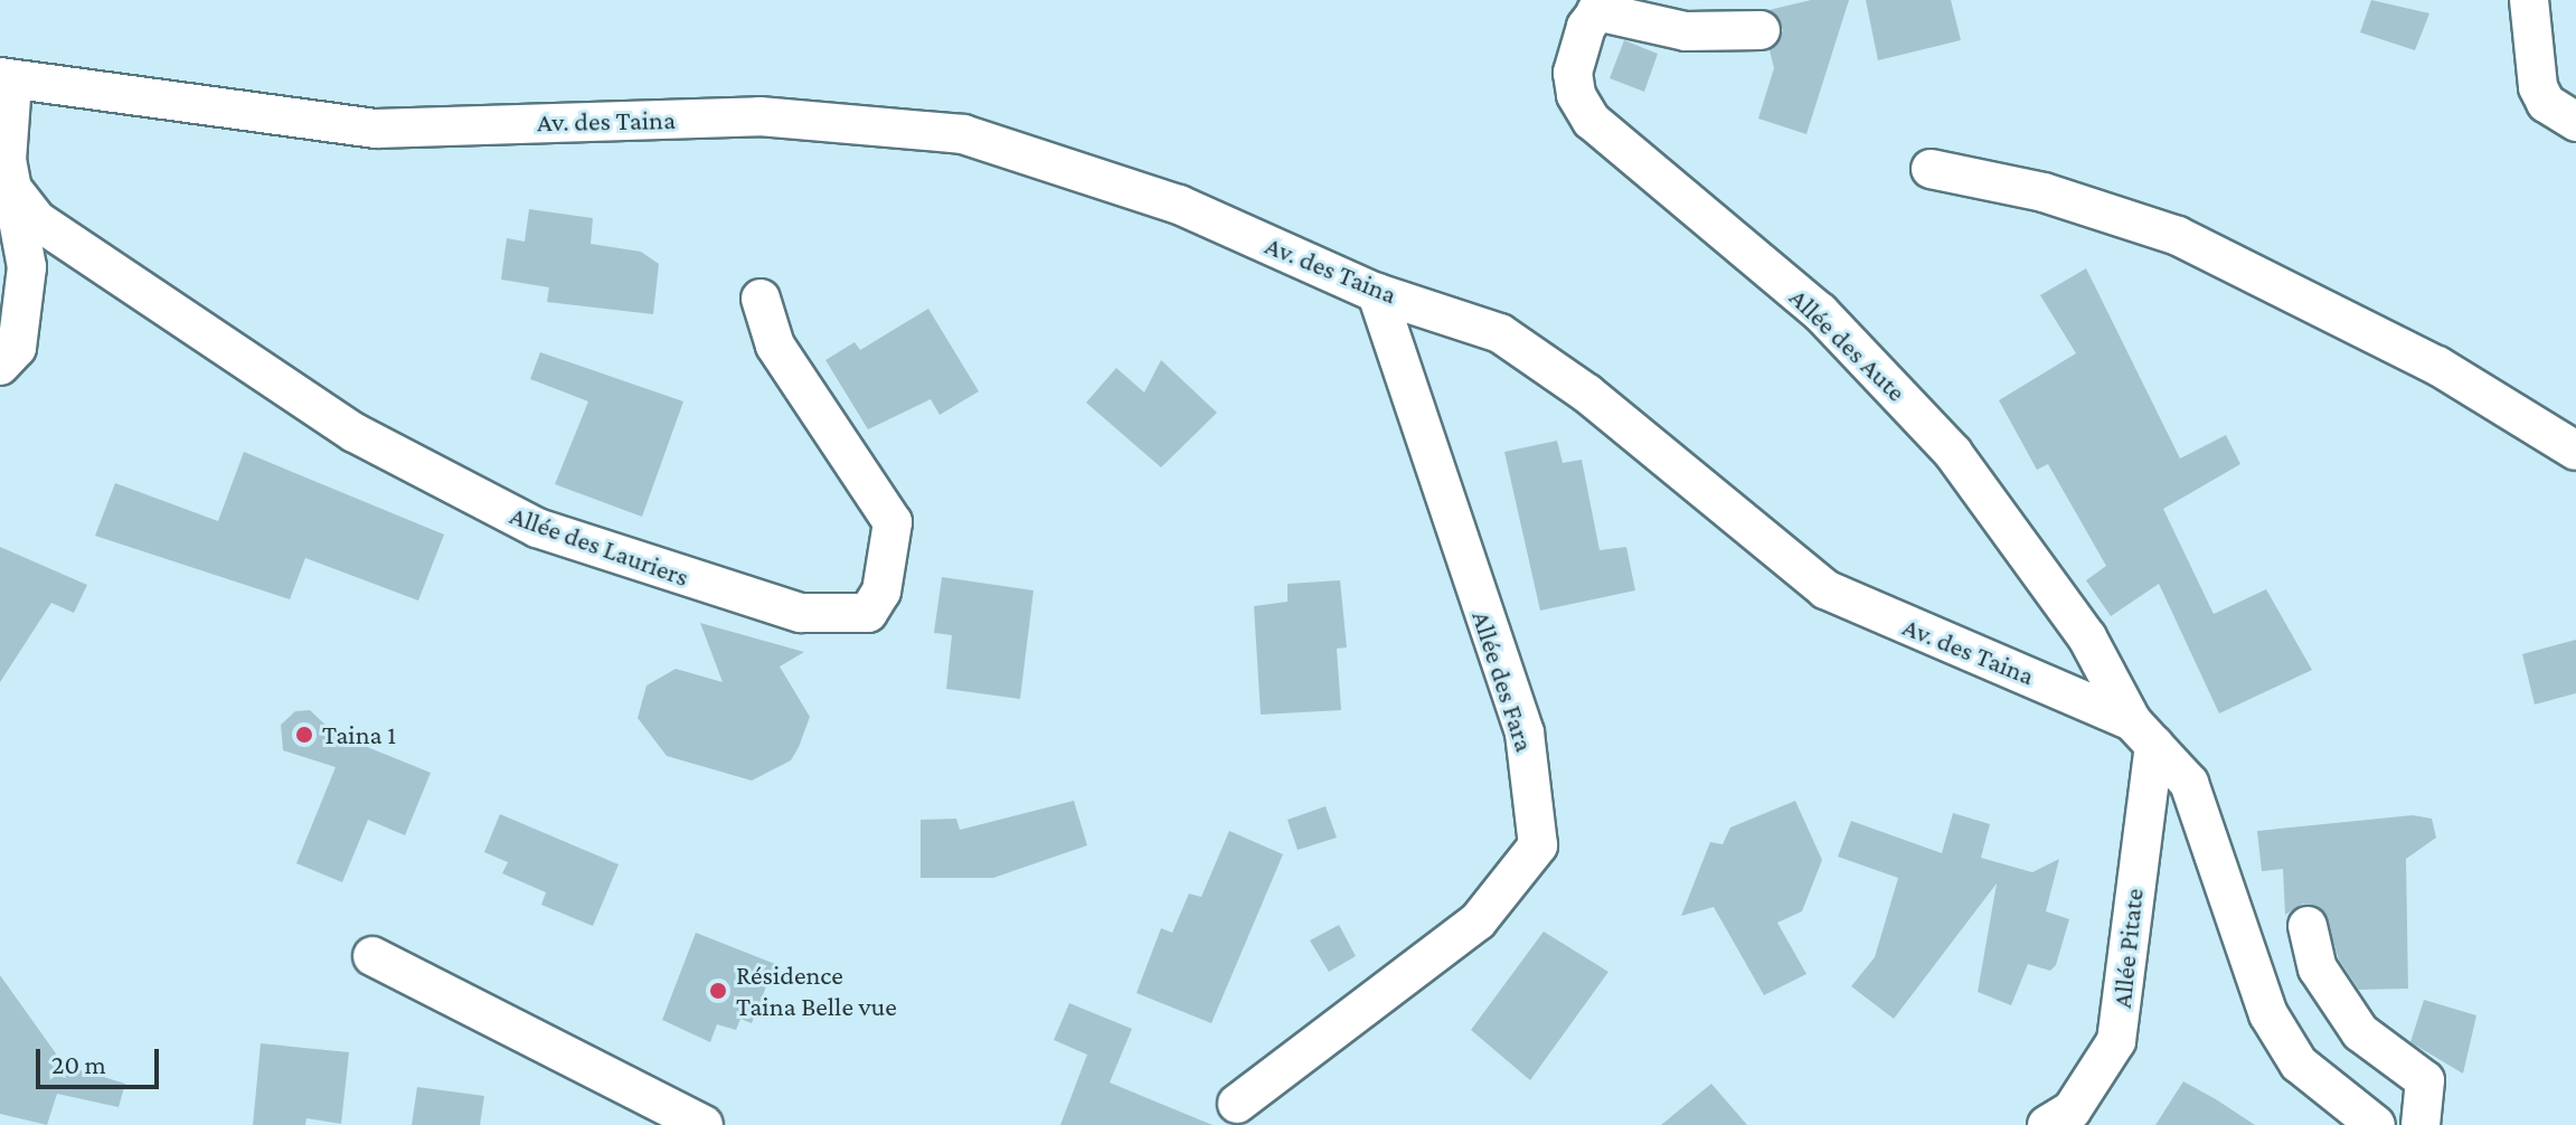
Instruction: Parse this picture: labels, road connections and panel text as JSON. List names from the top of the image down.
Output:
{
  "streets": {
    "street": [
      "Av. des Taina",
      "Allée des Aute",
      "Allée des Lauriers",
      "Allée des Fara",
      "Allée Pitate"
    ]
  },
  "crossings": [
    ["Av. des Taina", "Allée des Aute"],
    ["Av. des Taina", "Allée des Fara"],
    ["Av. des Taina", "Allée Pitate"],
    ["Allée des Aute", "Allée Pitate"]
  ],
  "places": ["Taina 1", "Résidence Taina Belle vue"],
  "scale_bar": "20 m"
}
